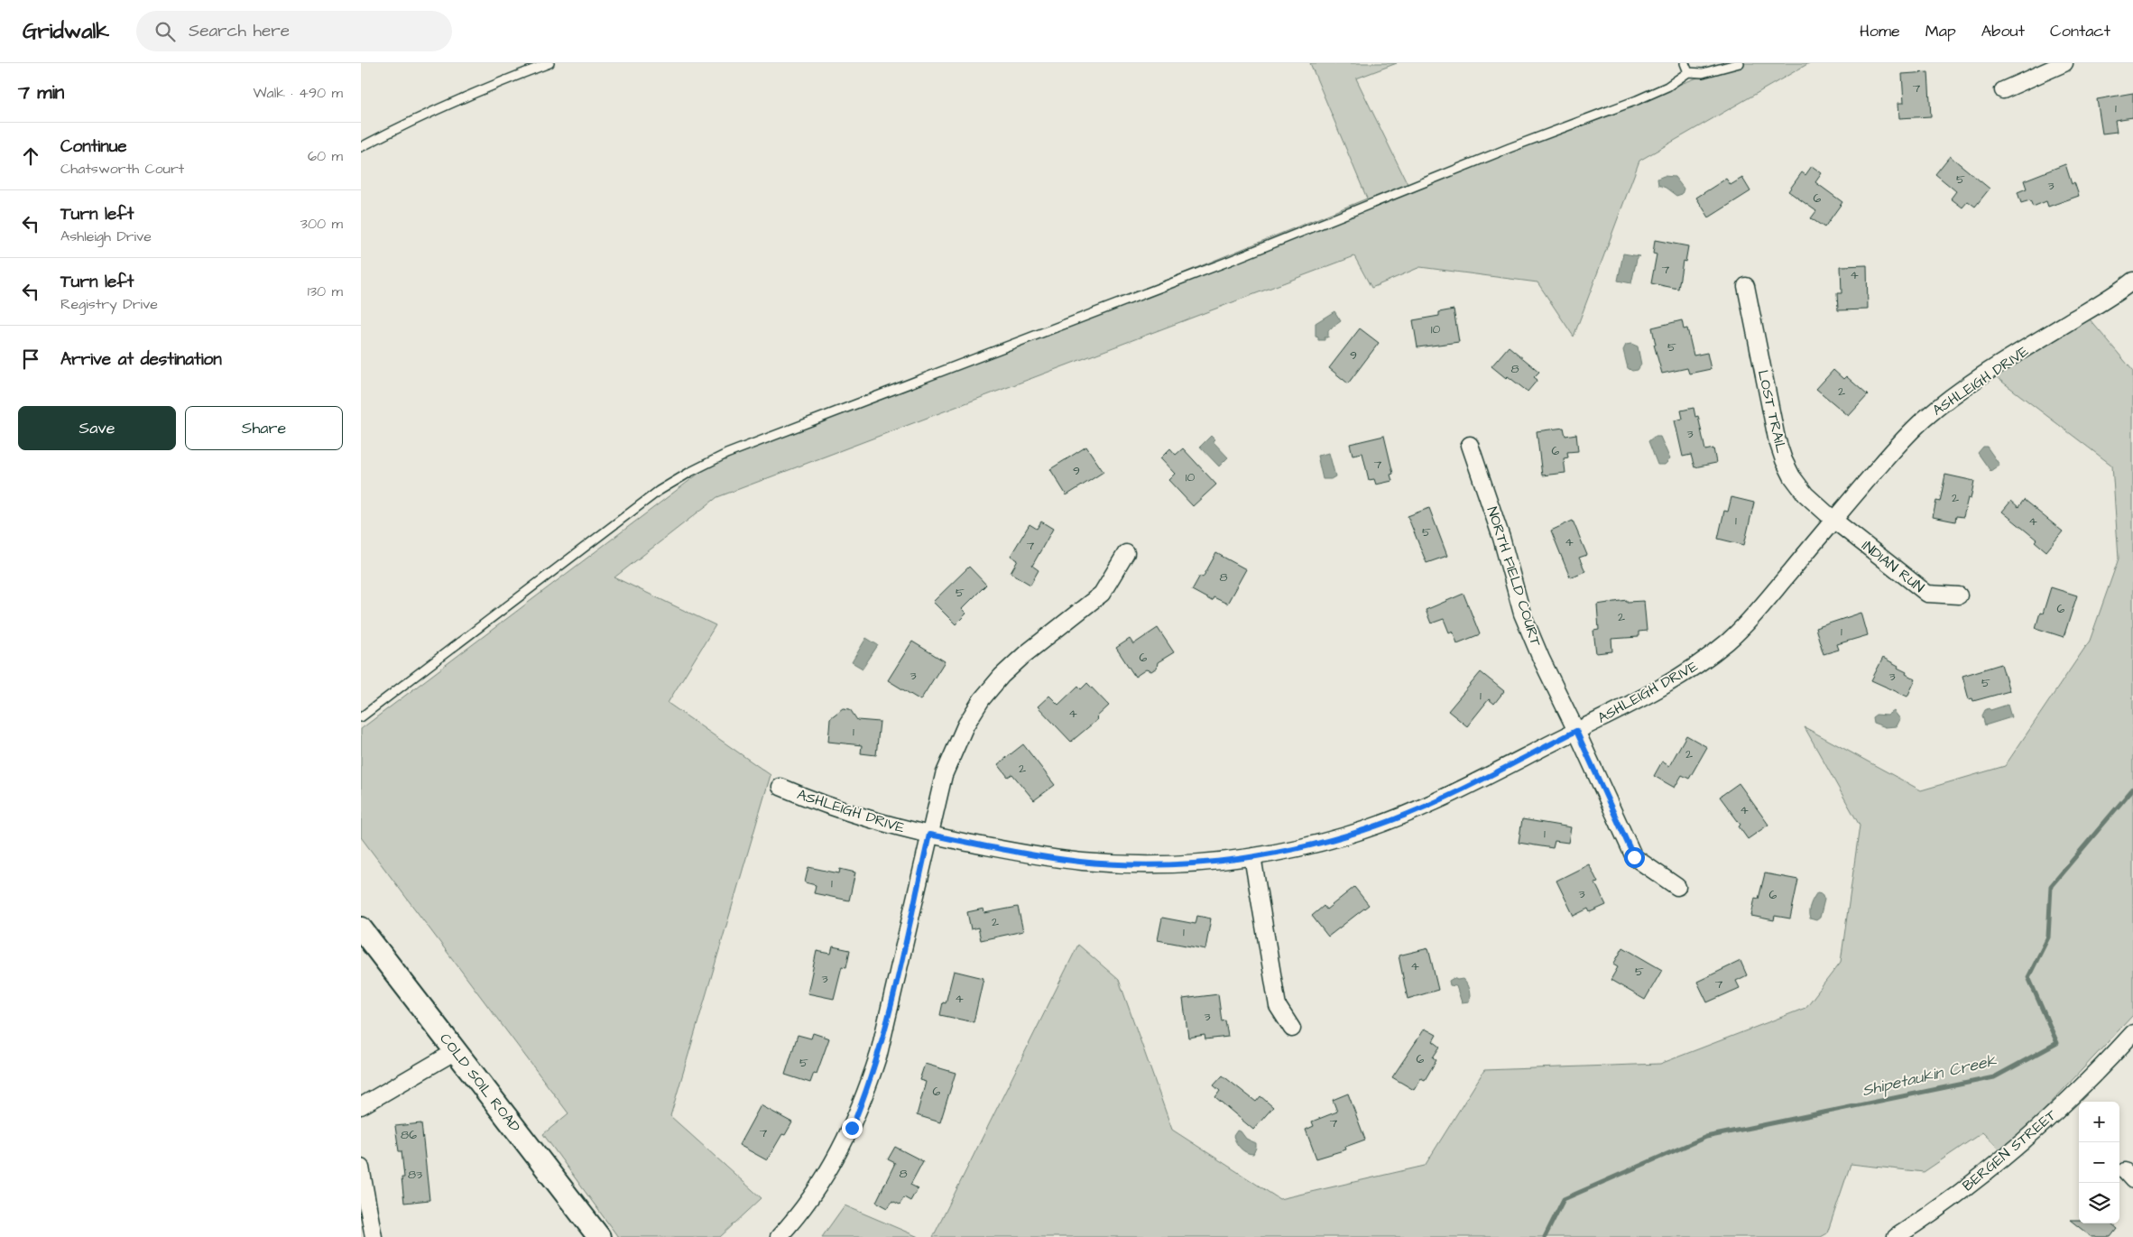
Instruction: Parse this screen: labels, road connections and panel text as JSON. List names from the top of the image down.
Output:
{
  "streets": {
    "street": [
      "ASHLEIGH DRIVE",
      "LOST TRAIL",
      "INDIAN RUN",
      "NORTH FIELD COURT",
      "COLD SOIL ROAD",
      "BERGEN STREET"
    ]
  },
  "crossings": [
    ["ASHLEIGH DRIVE", "LOST TRAIL"],
    ["ASHLEIGH DRIVE", "INDIAN RUN"],
    ["ASHLEIGH DRIVE", "NORTH FIELD COURT"],
    ["LOST TRAIL", "INDIAN RUN"]
  ],
  "water": ["Shipetaukin Creek"],
  "house_numbers": [
    "7",
    "1",
    "5",
    "3",
    "6",
    "7",
    "4",
    "10",
    "5",
    "9",
    "8",
    "2",
    "3",
    "6",
    "7",
    "9",
    "10",
    "2",
    "1",
    "4",
    "5",
    "4",
    "7",
    "8",
    "5",
    "6",
    "2",
    "1",
    "6",
    "3",
    "3",
    "5",
    "1",
    "4",
    "1",
    "2",
    "2",
    "4",
    "1",
    "1",
    "3",
    "6",
    "2",
    "1",
    "4",
    "5",
    "3",
    "7",
    "4",
    "3",
    "6",
    "5",
    "6",
    "7",
    "7",
    "86",
    "8",
    "83"
  ],
  "page": {
    "header": "Gridwalk",
    "search": "Search here",
    "nav": [
      "Home",
      "Map",
      "About",
      "Contact"
    ],
    "heading": ["7 min", "Walk · 490 m"],
    "list": [
      ["Continue", "Chatsworth Court", "60 m"],
      ["Turn left", "Ashleigh Drive", "300 m"],
      ["Turn left", "Registry Drive", "130 m"],
      "Arrive at destination"
    ],
    "buttons": ["Save", "Share"],
    "map_buttons": ["+", "−"]
  }
}
